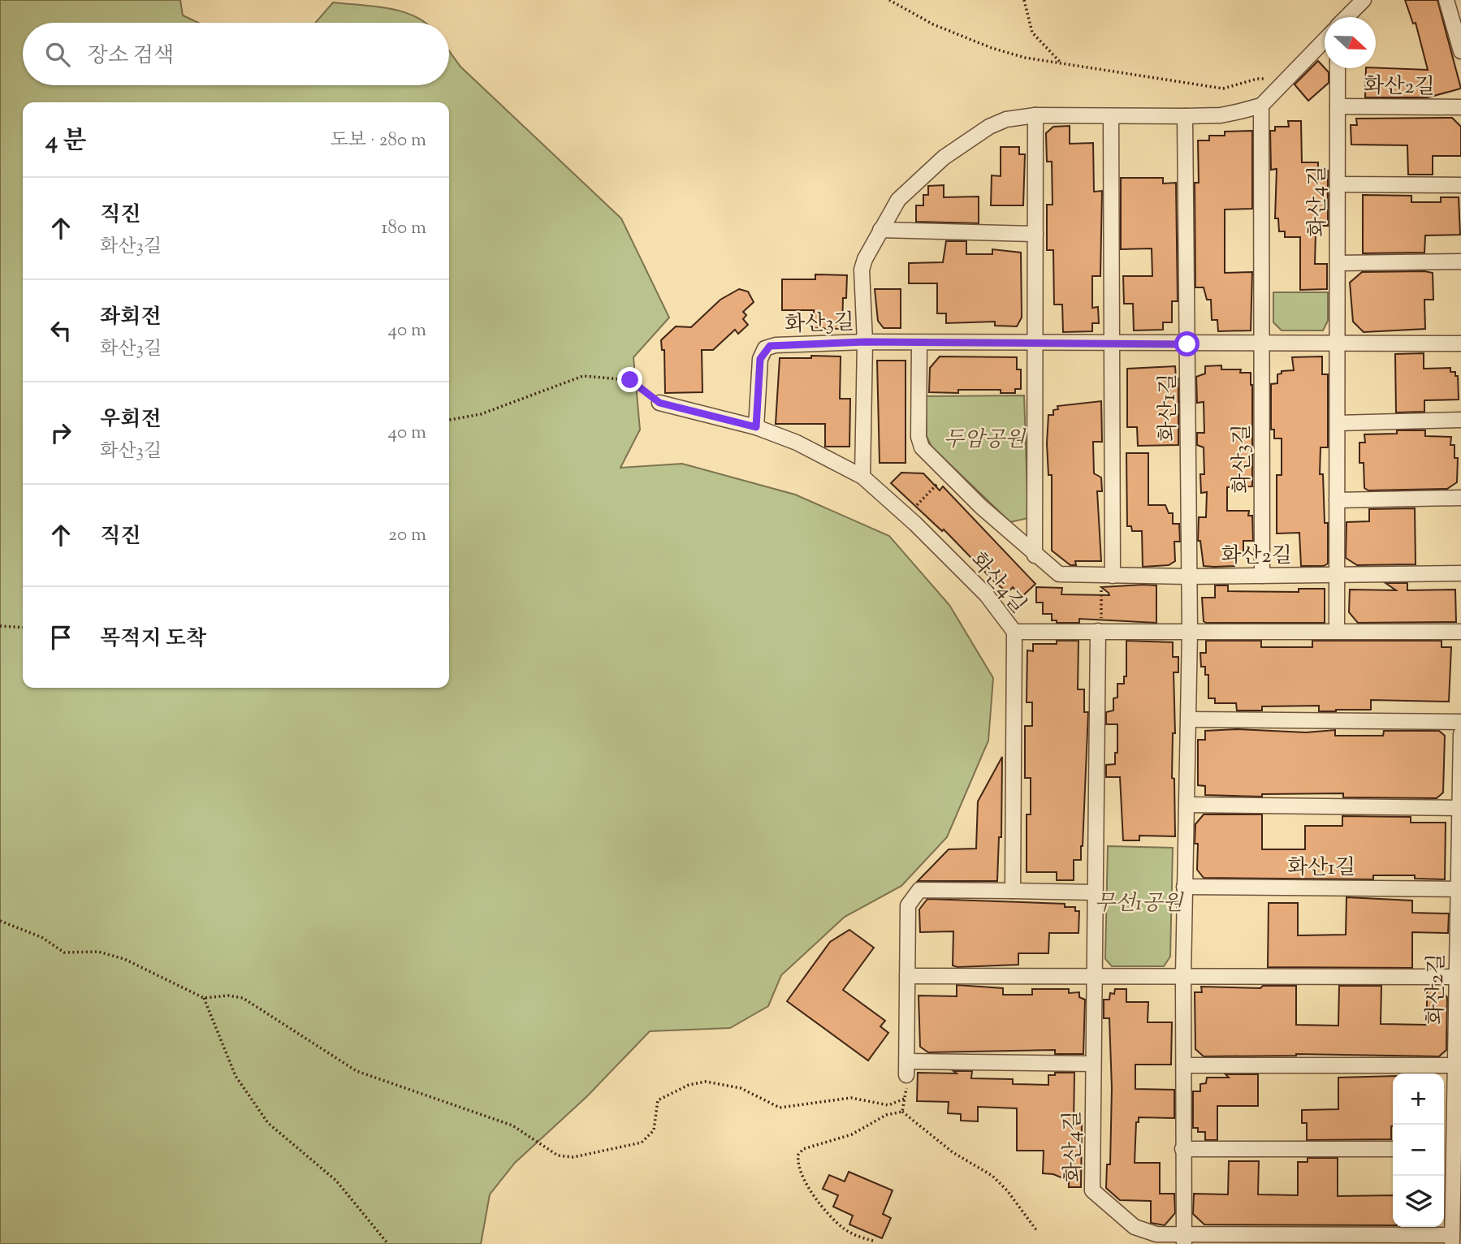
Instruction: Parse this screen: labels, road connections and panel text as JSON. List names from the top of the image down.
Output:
{
  "streets": {
    "street": [
      "화산2길",
      "화산4길",
      "화산3길",
      "화산1길"
    ]
  },
  "crossings": [
    ["화산2길", "화산4길"],
    ["화산2길", "화산3길"],
    ["화산2길", "화산1길"],
    ["화산4길", "화산3길"],
    ["화산4길", "화산1길"],
    ["화산3길", "화산1길"]
  ],
  "parks": ["두암공원", "무선1공원"],
  "north": "right",
  "page": {
    "search": "장소 검색",
    "heading": ["4 분", "도보 · 280 m"],
    "list": [
      ["직진", "화산3길", "180 m"],
      ["좌회전", "화산3길", "40 m"],
      ["우회전", "화산3길", "40 m"],
      ["직진", "20 m"],
      "목적지 도착"
    ],
    "map_buttons": ["+", "−"]
  }
}
